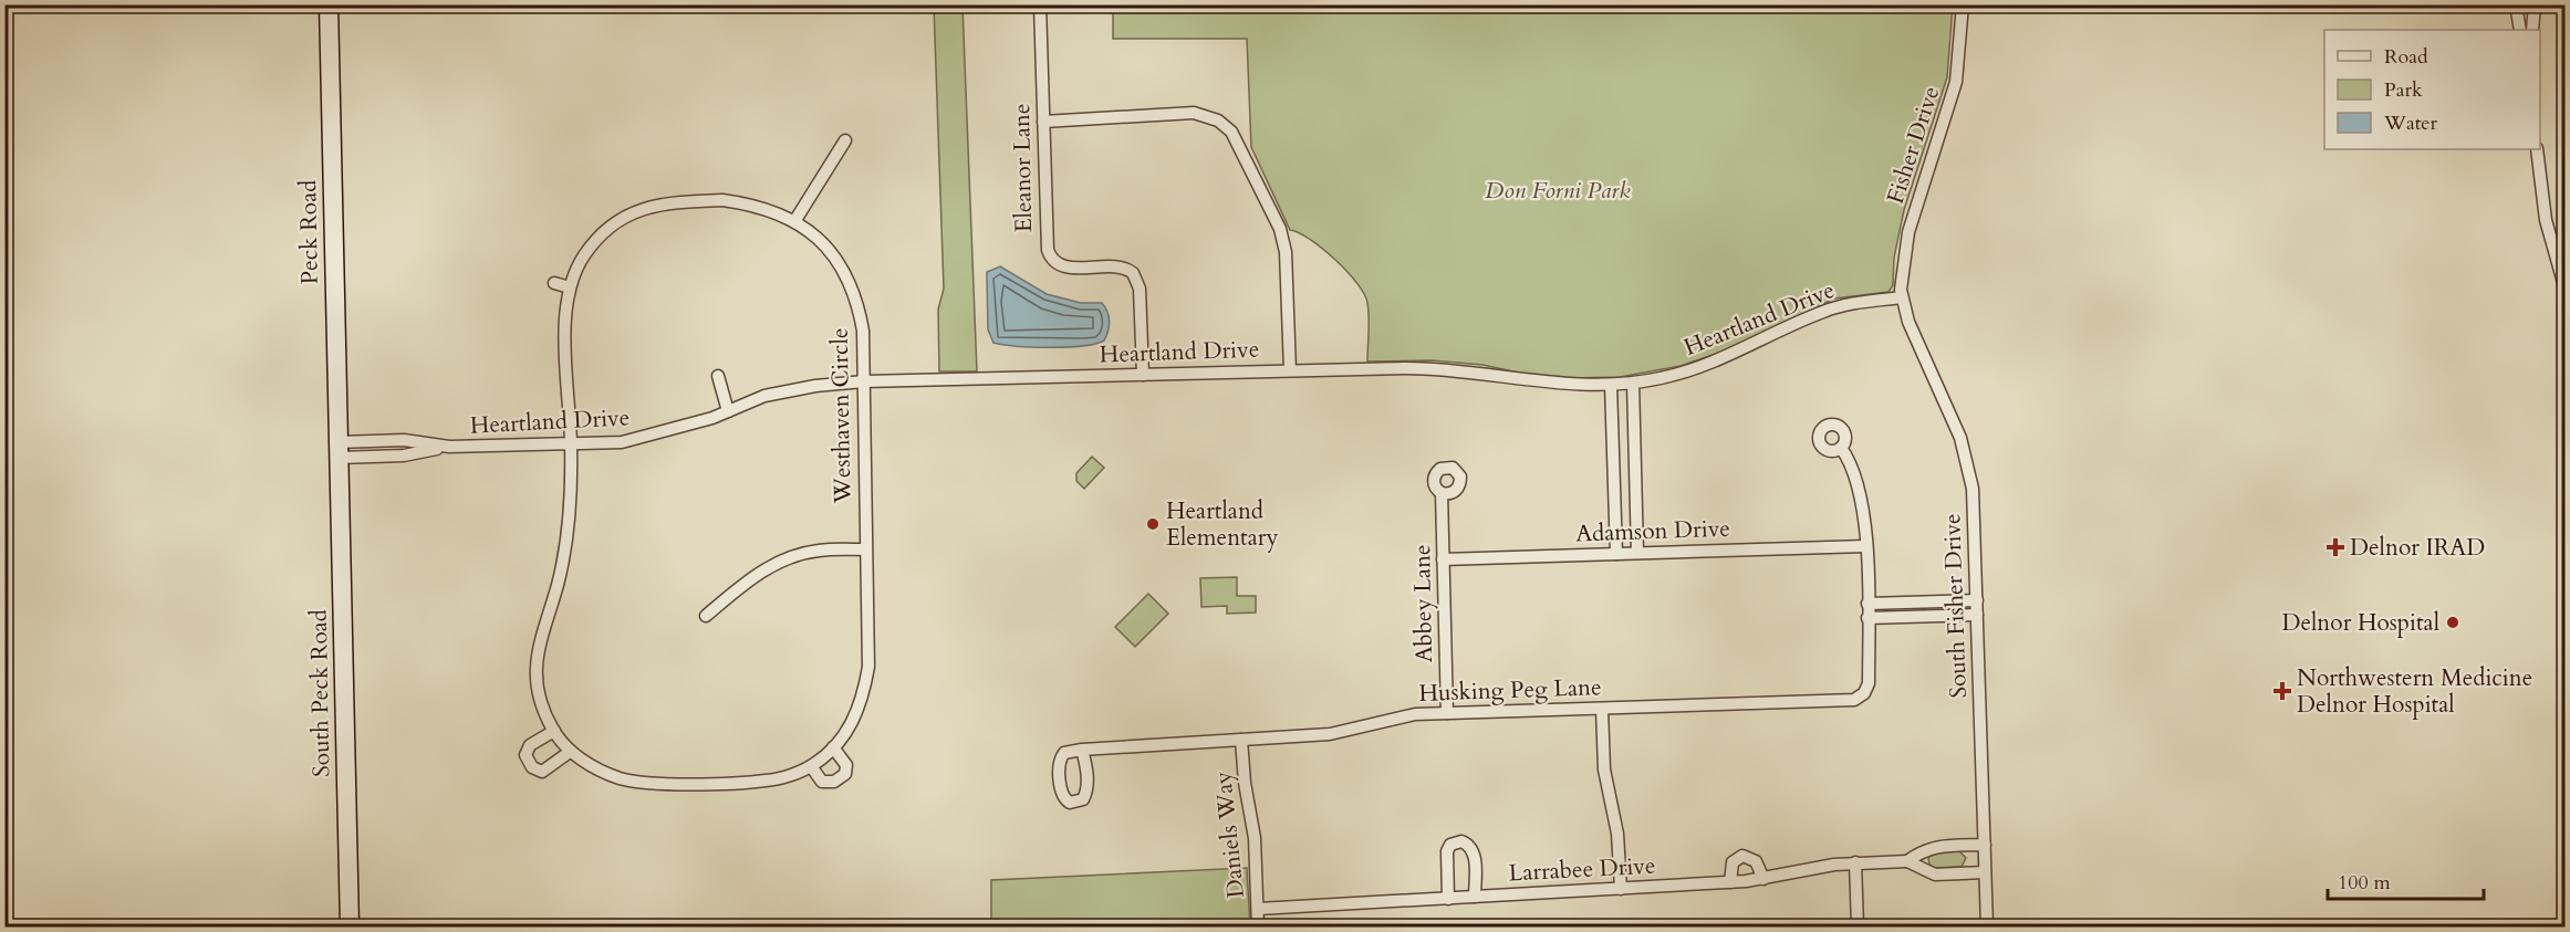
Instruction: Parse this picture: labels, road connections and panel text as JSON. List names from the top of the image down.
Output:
{
  "streets": {
    "main road": ["Peck Road", "South Peck Road"],
    "street": [
      "Fisher Drive",
      "Eleanor Lane",
      "Heartland Drive",
      "Westhaven Circle",
      "Adamson Drive",
      "Abbey Lane",
      "South Fisher Drive",
      "Husking Peg Lane",
      "Daniels Way",
      "Larrabee Drive"
    ]
  },
  "crossings": [
    ["Fisher Drive", "Heartland Drive"],
    ["Fisher Drive", "South Fisher Drive"],
    ["Eleanor Lane", "Heartland Drive"],
    ["Peck Road", "Heartland Drive"],
    ["Peck Road", "South Peck Road"],
    ["Heartland Drive", "Westhaven Circle"],
    ["Heartland Drive", "South Fisher Drive"],
    ["Heartland Drive", "South Peck Road"],
    ["Adamson Drive", "Abbey Lane"],
    ["Adamson Drive", "Husking Peg Lane"],
    ["Abbey Lane", "Husking Peg Lane"],
    ["South Fisher Drive", "Larrabee Drive"],
    ["Husking Peg Lane", "Daniels Way"],
    ["Daniels Way", "Larrabee Drive"]
  ],
  "parks": ["Don Forni Park"],
  "places": {
    "other": ["Heartland Elementary", "Delnor Hospital"],
    "health": ["Delnor IRAD", "Northwestern Medicine Delnor Hospital"]
  },
  "legend": ["Road", "Park", "Water"],
  "scale_bar": "100 m"
}
